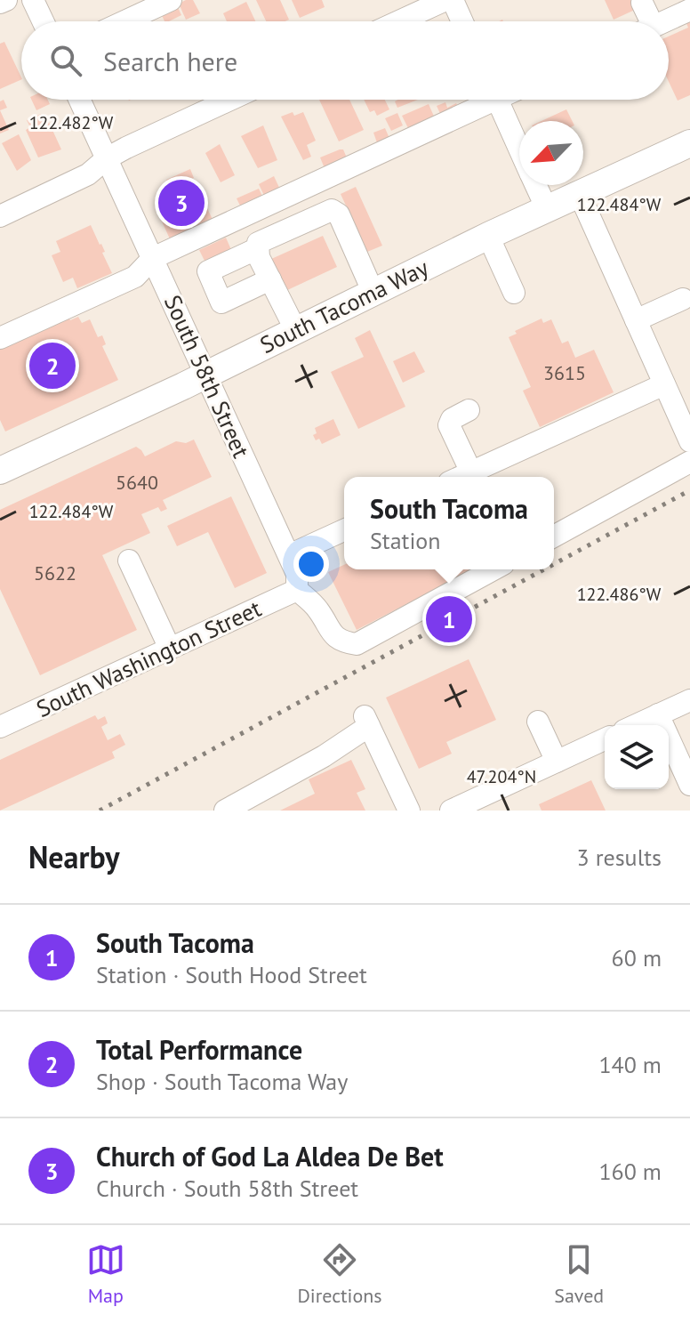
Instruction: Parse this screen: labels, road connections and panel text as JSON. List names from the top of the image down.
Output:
{
  "streets": {
    "main road": ["South Tacoma Way"],
    "street": ["South 58th Street", "South Washington Street"]
  },
  "crossings": [
    ["South Tacoma Way", "South 58th Street"],
    ["South 58th Street", "South Washington Street"]
  ],
  "house_numbers": ["3615", "5640", "5622"],
  "north": "bottom left",
  "page": {
    "search": "Search here",
    "pins": ["3", "2", "1"],
    "popup": ["South Tacoma", "Station"],
    "heading": ["Nearby", "3 results"],
    "list": [
      {
        "mark": "1",
        "name": "South Tacoma",
        "note": "Station · South Hood Street",
        "value": "60 m"
      },
      {
        "mark": "2",
        "name": "Total Performance",
        "note": "Shop · South Tacoma Way",
        "value": "140 m"
      },
      {
        "mark": "3",
        "name": "Church of God La Aldea De Bet",
        "note": "Church · South 58th Street",
        "value": "160 m"
      }
    ],
    "nav": ["Map", "Directions", "Saved"]
  },
  "coordinates": [
    "122.482°W",
    "122.484°W",
    "122.486°W",
    "47.204°N"
  ]
}
